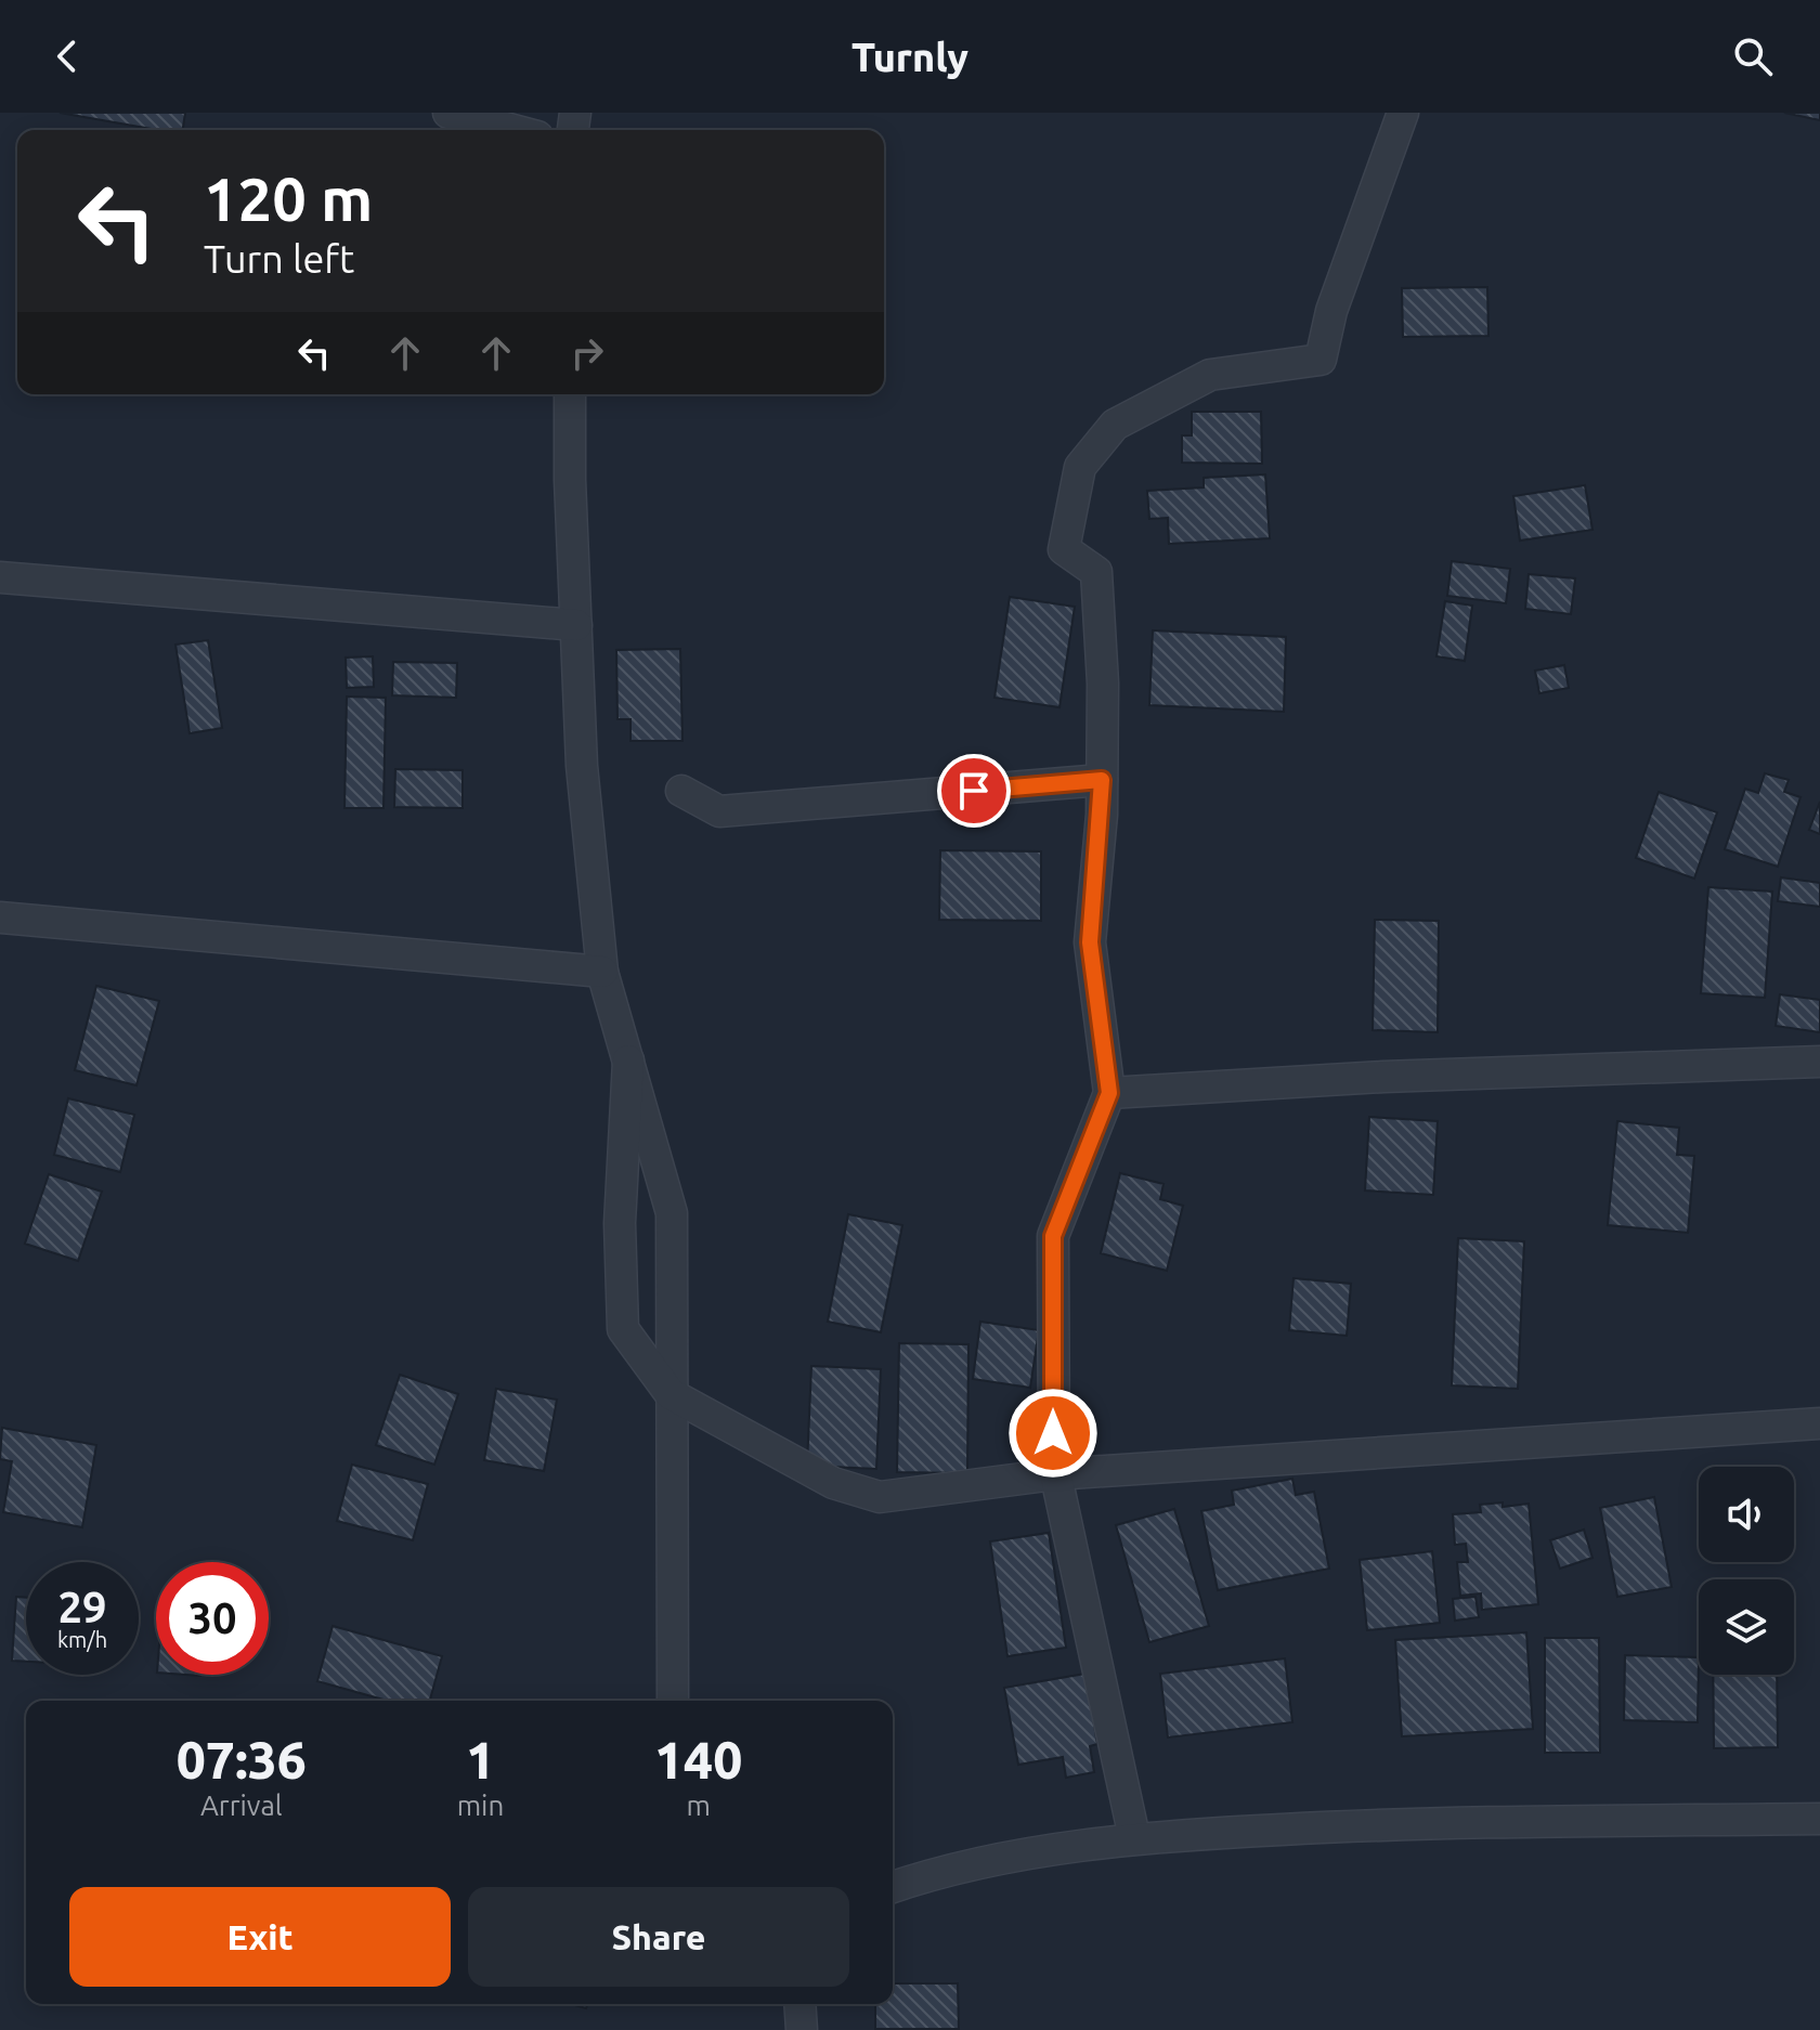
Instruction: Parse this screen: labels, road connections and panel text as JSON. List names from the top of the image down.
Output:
{
  "page": {
    "header": "Turnly",
    "turn": ["120 m", "Turn left"],
    "speed": "29 km/h",
    "limit": "30",
    "eta": [
      "07:36",
      "Arrival",
      "1",
      "min",
      "140",
      "m"
    ],
    "buttons": ["Exit", "Share"]
  }
}
